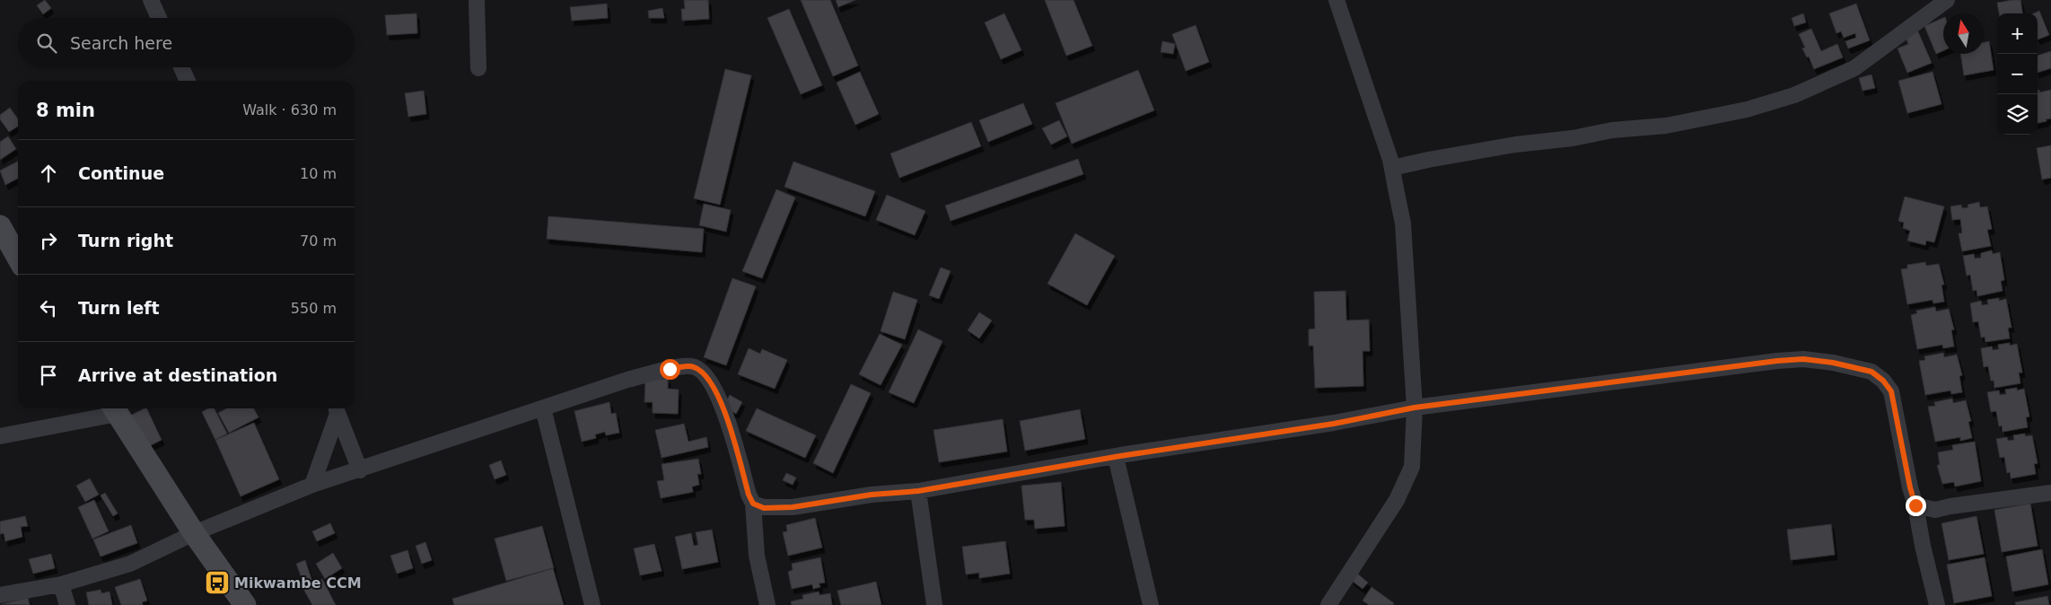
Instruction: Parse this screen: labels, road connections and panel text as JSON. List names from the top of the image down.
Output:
{
  "places": {
    "bus stop": ["Mikwambe CCM"]
  },
  "north": "top",
  "page": {
    "map_buttons": ["+", "−"],
    "search": "Search here",
    "heading": ["8 min", "Walk · 630 m"],
    "list": [
      ["Continue", "10 m"],
      ["Turn right", "70 m"],
      ["Turn left", "550 m"],
      "Arrive at destination"
    ]
  }
}
